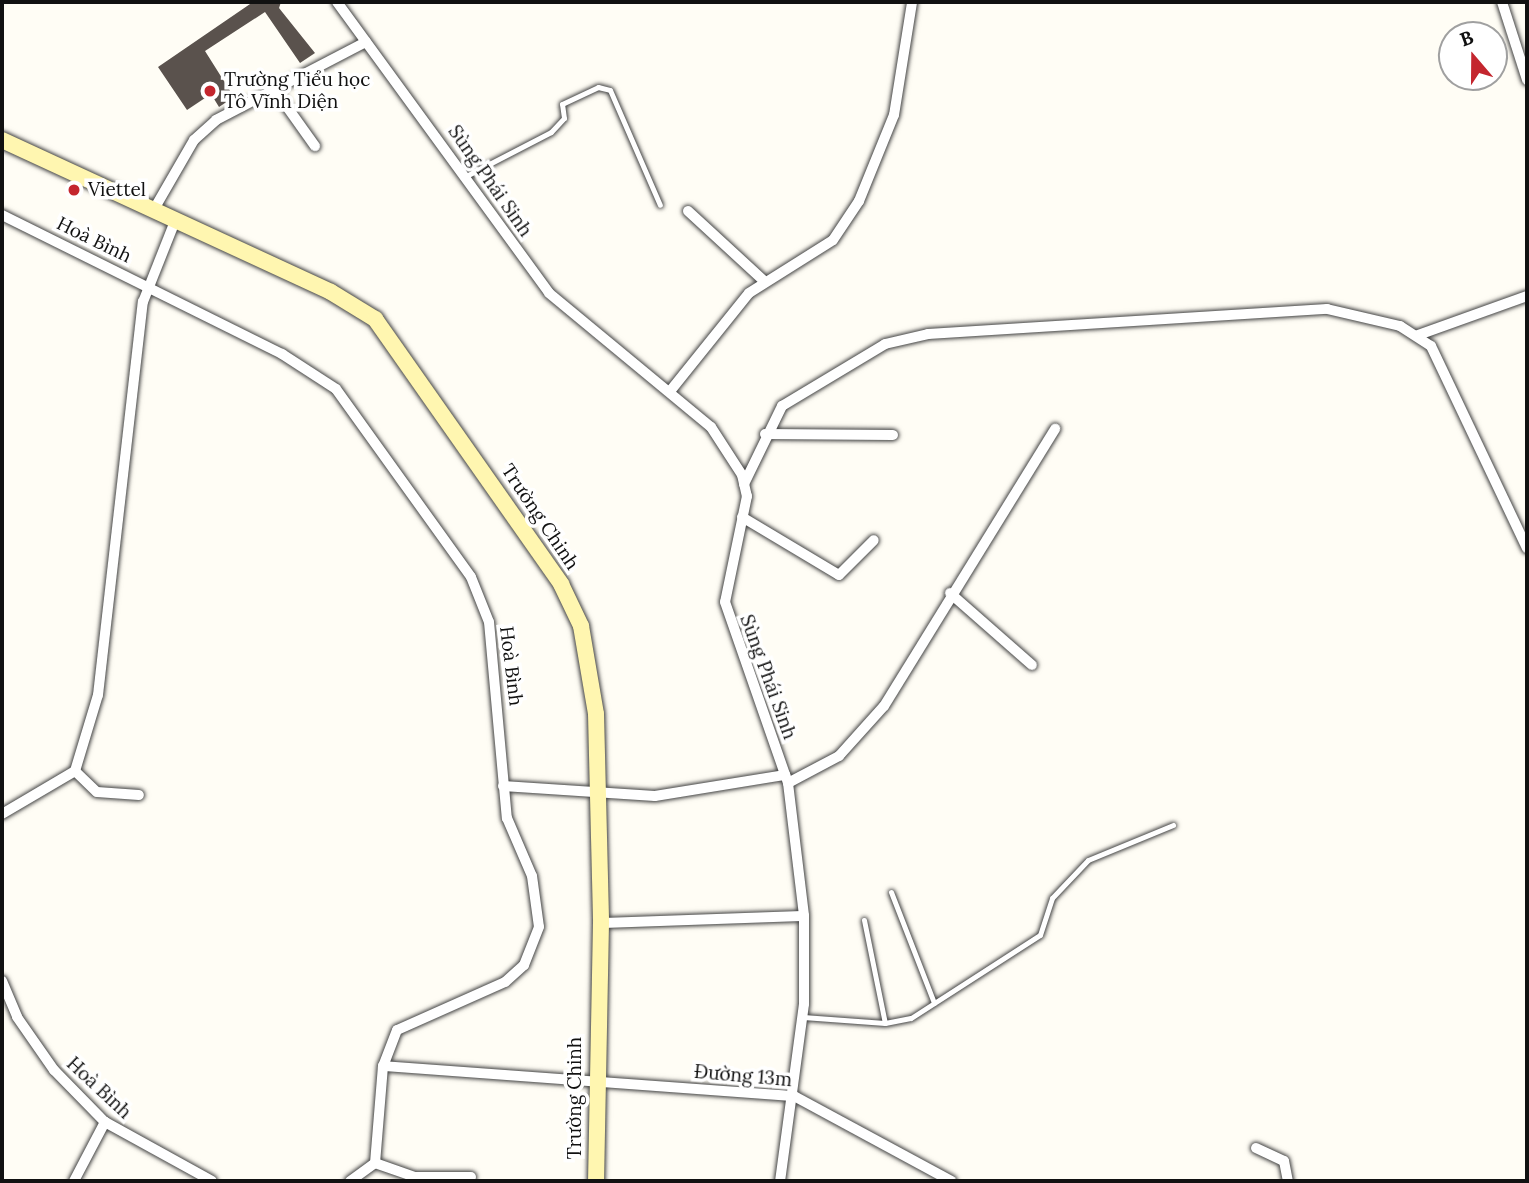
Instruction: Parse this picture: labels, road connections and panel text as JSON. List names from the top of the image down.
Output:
{
  "streets": {
    "street": [
      "Sùng Phái Sinh",
      "Hoà Bình",
      "Trường Chinh",
      "Đường 13m"
    ]
  },
  "crossings": [
    ["Sùng Phái Sinh", "Đường 13m"],
    ["Hoà Bình", "Đường 13m"],
    ["Trường Chinh", "Đường 13m"]
  ],
  "places": ["Trường Tiểu học Tô Vĩnh Diện", "Viettel"],
  "north": "top"
}
